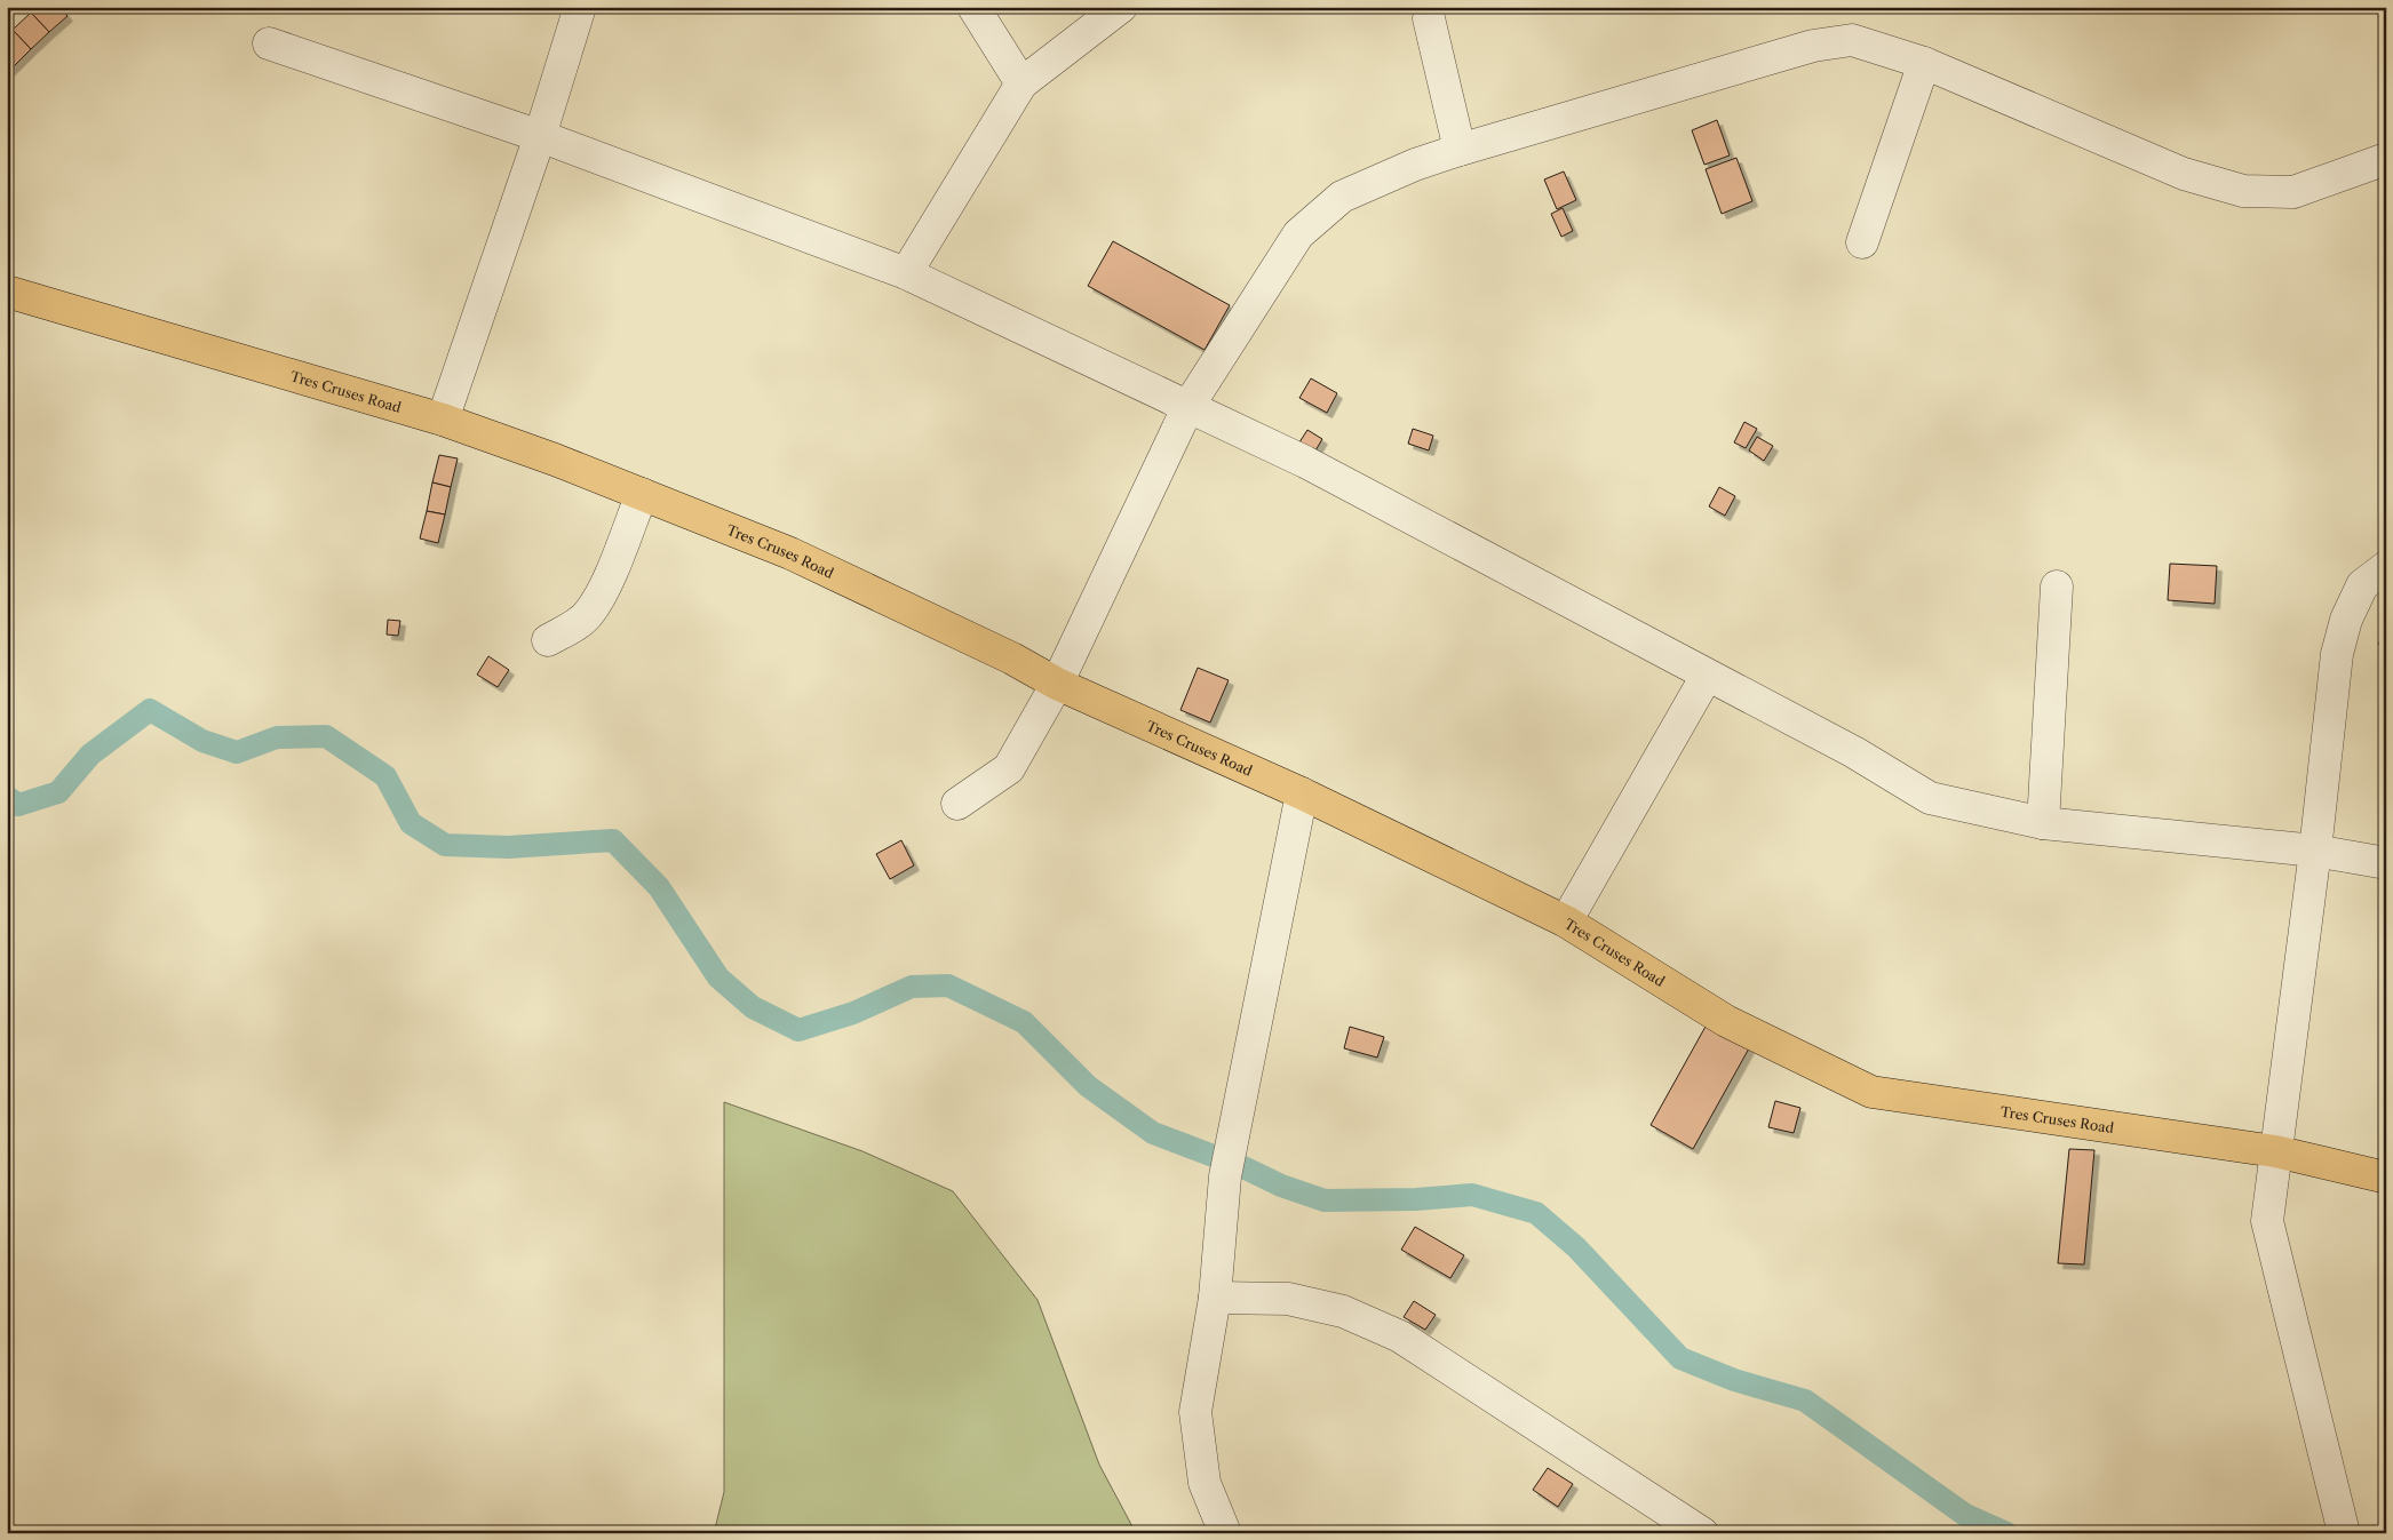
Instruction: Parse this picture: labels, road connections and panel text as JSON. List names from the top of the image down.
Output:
{
  "streets": {
    "main road": ["Tres Cruses Road"]
  }
}
